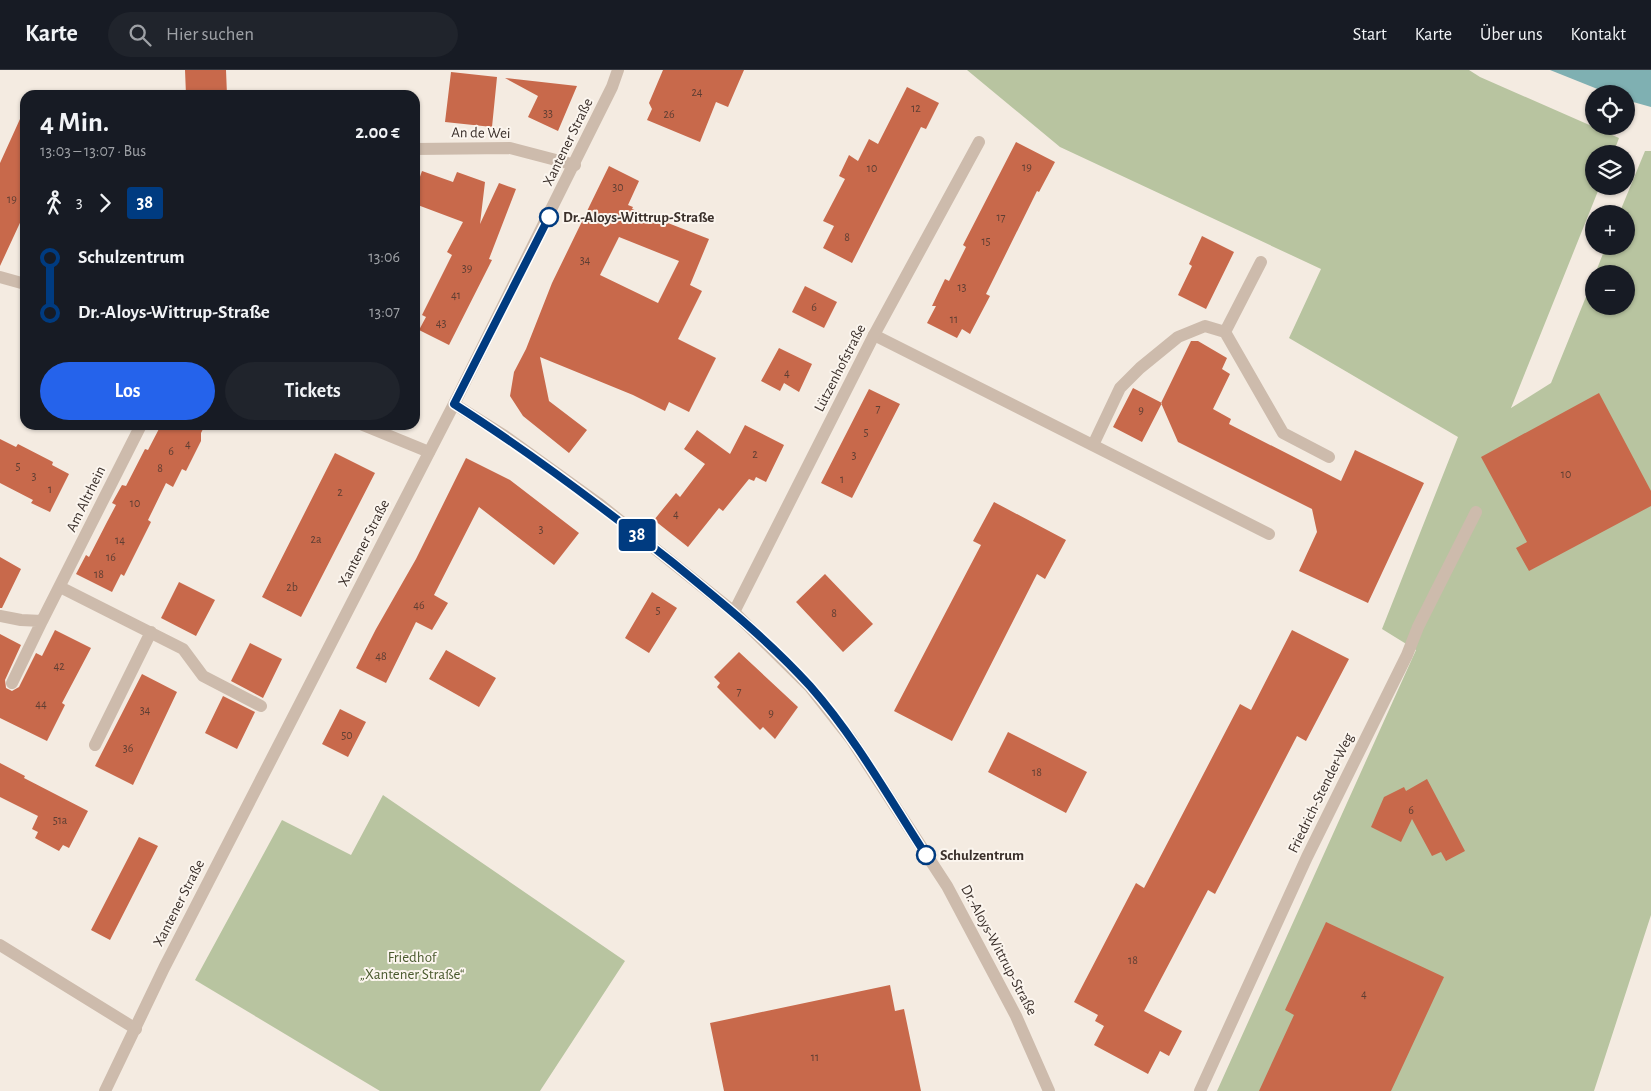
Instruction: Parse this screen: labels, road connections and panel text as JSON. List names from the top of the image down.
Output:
{
  "streets": {
    "street": [
      "An de Wei",
      "Xantener Straße",
      "Lützenhofstraße",
      "Am Altrhein",
      "Friedrich-Stender-Weg",
      "Dr.-Aloys-Wittrup-Straße"
    ]
  },
  "crossings": [
    ["An de Wei", "Xantener Straße"],
    ["Xantener Straße", "Dr.-Aloys-Wittrup-Straße"],
    ["Lützenhofstraße", "Dr.-Aloys-Wittrup-Straße"]
  ],
  "parks": ["Friedhof „Xantener Straße“"],
  "places": ["Dr.-Aloys-Wittrup-Straße", "Schulzentrum"],
  "lines": ["bus line 38"],
  "house_numbers": [
    "24",
    "12",
    "33",
    "26",
    "19",
    "10",
    "30",
    "19",
    "17",
    "8",
    "15",
    "34",
    "39",
    "13",
    "41",
    "6",
    "11",
    "43",
    "4",
    "7",
    "9",
    "5",
    "4",
    "6",
    "2",
    "3",
    "5",
    "8",
    "10",
    "3",
    "1",
    "1",
    "2",
    "10",
    "4",
    "3",
    "2a",
    "14",
    "16",
    "18",
    "2b",
    "46",
    "5",
    "8",
    "48",
    "42",
    "7",
    "44",
    "34",
    "9",
    "50",
    "36",
    "18",
    "6",
    "51a",
    "18",
    "4",
    "11"
  ],
  "page": {
    "header": "Karte",
    "search": "Hier suchen",
    "nav": [
      "Start",
      "Karte",
      "Über uns",
      "Kontakt"
    ],
    "on_map": "38",
    "map_buttons": ["+", "−"],
    "heading": ["4 Min.", "13:03 – 13:07 · Bus", "2.00 €"],
    "legs": ["3", "38"],
    "list": [
      {
        "name": "Schulzentrum",
        "value": "13:06"
      },
      {
        "name": "Dr.-Aloys-Wittrup-Straße",
        "value": "13:07"
      }
    ],
    "buttons": ["Los", "Tickets"]
  }
}
